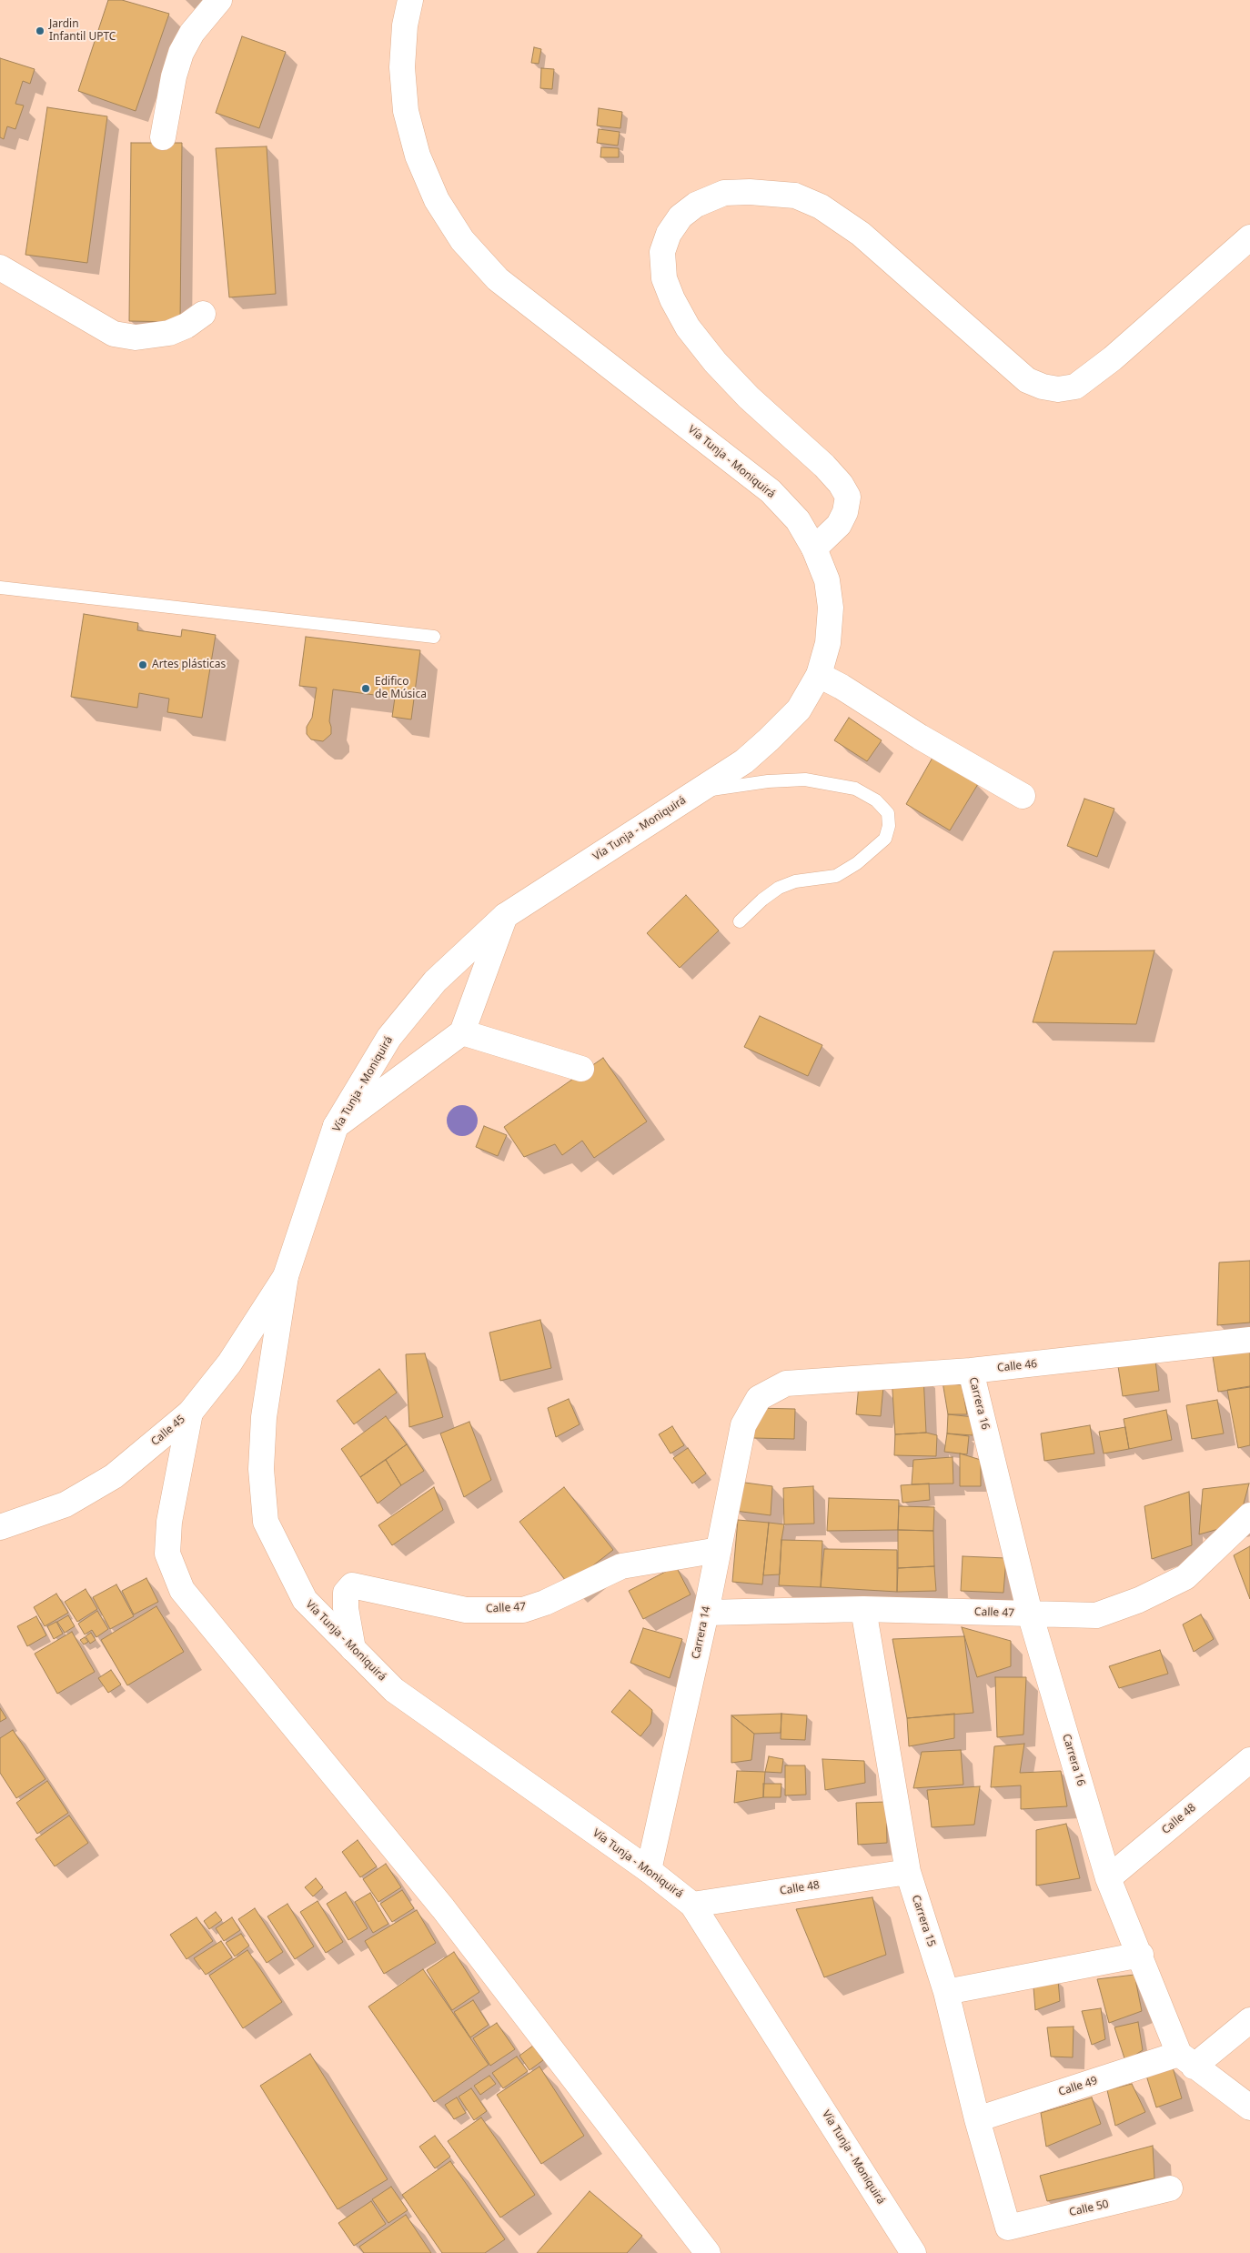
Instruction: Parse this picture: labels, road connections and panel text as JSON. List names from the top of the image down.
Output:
{
  "streets": {
    "street": [
      "Vía Tunja - Moniquirá",
      "Calle 46",
      "Carrera 16",
      "Calle 45",
      "Calle 47",
      "Carrera 14",
      "Calle 48",
      "Carrera 15",
      "Calle 49",
      "Calle 50"
    ]
  },
  "crossings": [
    ["Vía Tunja - Moniquirá", "Calle 45"],
    ["Vía Tunja - Moniquirá", "Calle 47"],
    ["Vía Tunja - Moniquirá", "Carrera 14"],
    ["Vía Tunja - Moniquirá", "Calle 48"],
    ["Calle 46", "Carrera 16"],
    ["Calle 46", "Carrera 14"],
    ["Carrera 16", "Calle 47"],
    ["Carrera 16", "Calle 48"],
    ["Carrera 16", "Calle 49"],
    ["Calle 47", "Carrera 14"],
    ["Calle 47", "Carrera 15"],
    ["Calle 48", "Carrera 15"],
    ["Carrera 15", "Calle 49"],
    ["Carrera 15", "Calle 50"]
  ],
  "places": ["Jardin Infantil UPTC", "Artes plásticas", "Edifico de Música"]
}
